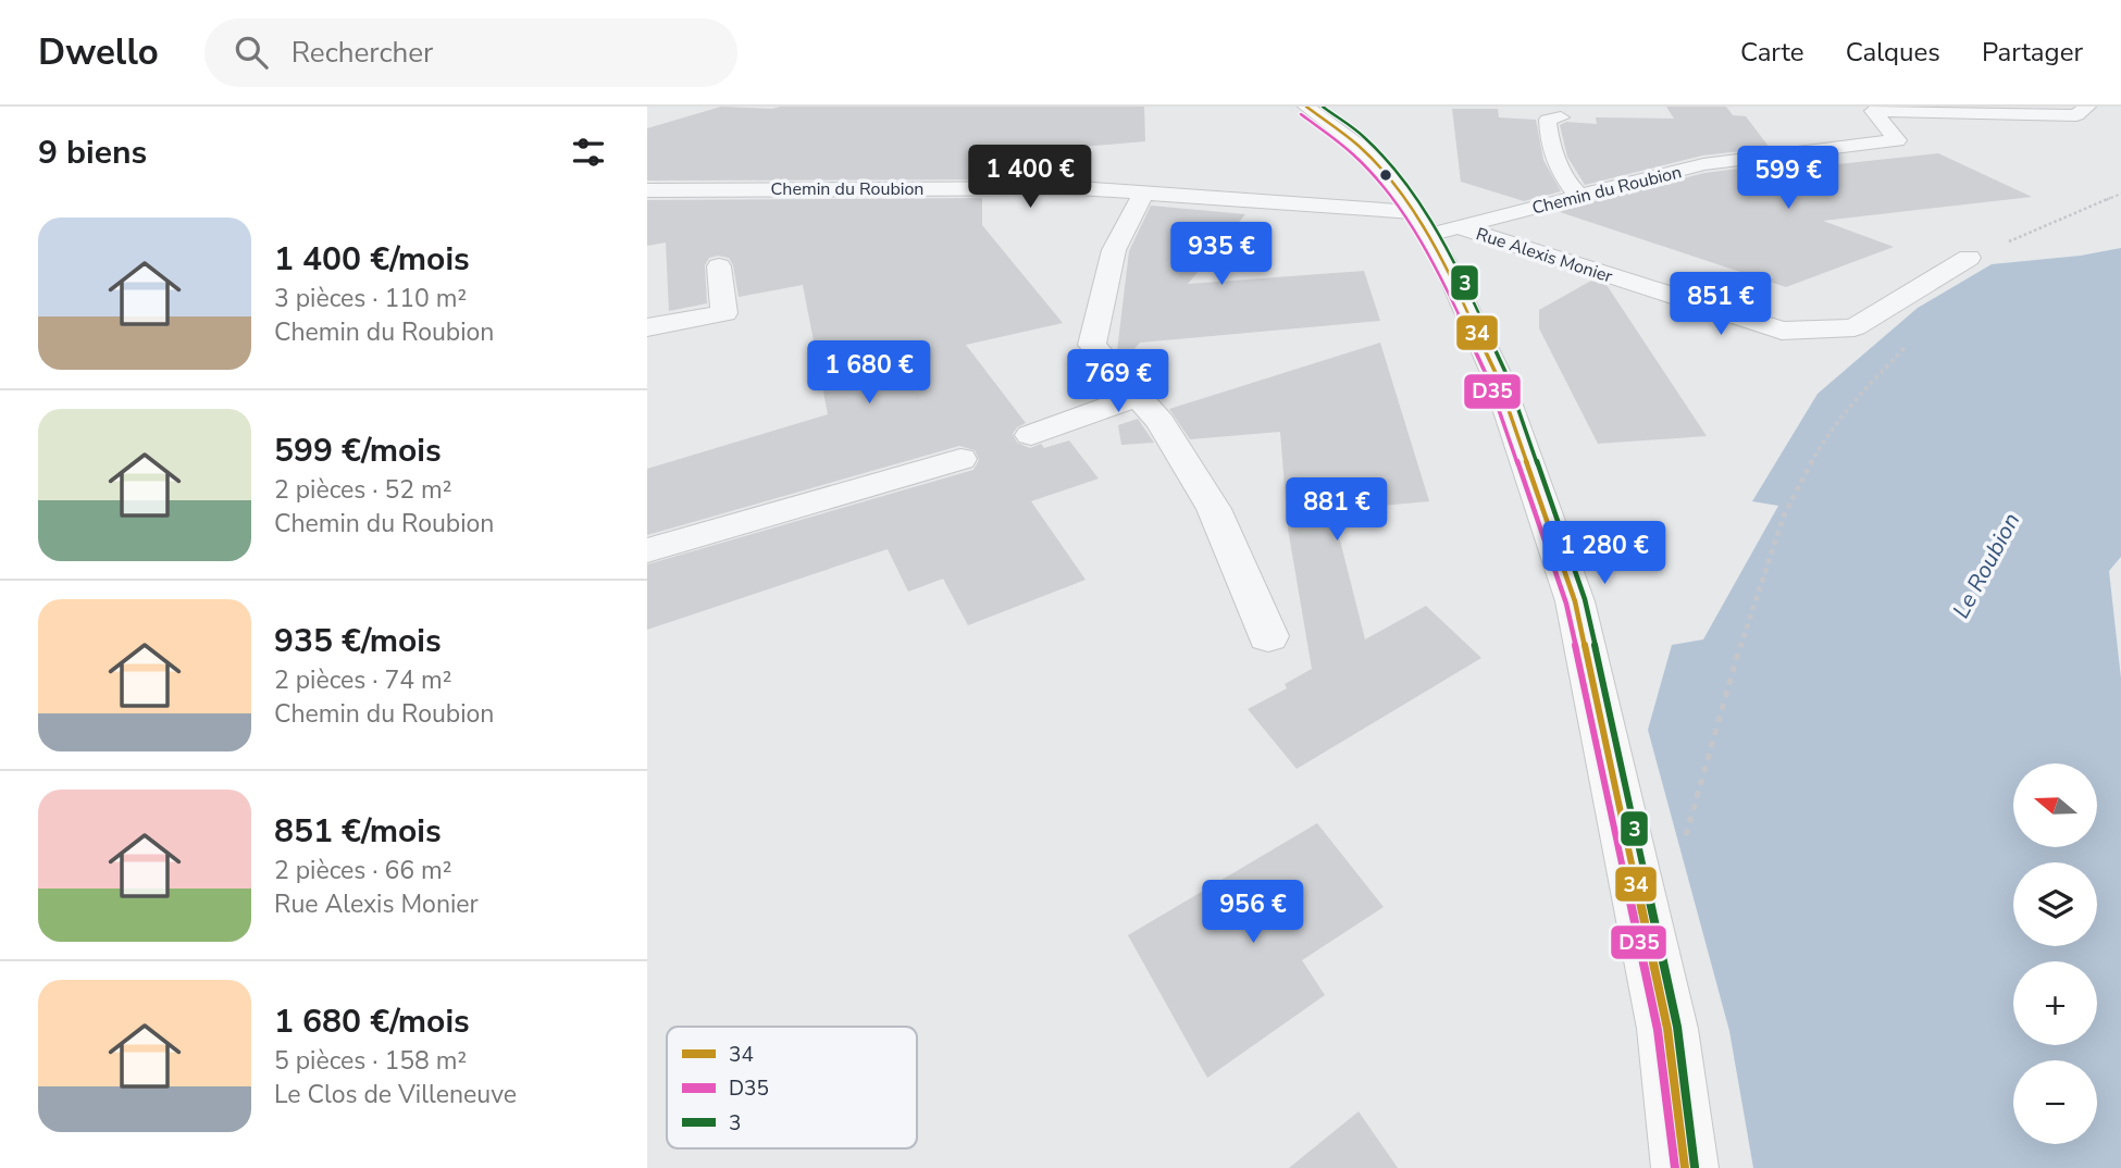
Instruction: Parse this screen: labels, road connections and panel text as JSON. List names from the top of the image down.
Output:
{
  "streets": {
    "street": ["Chemin du Roubion", "Rue Alexis Monier"]
  },
  "crossings": [
    ["Chemin du Roubion", "Rue Alexis Monier"]
  ],
  "water": ["Le Roubion"],
  "lines": ["transit line 34", "transit line 3", "transit line D35"],
  "legend": ["34", "D35", "3"],
  "north": "left",
  "page": {
    "header": "Dwello",
    "search": "Rechercher",
    "nav": ["Carte", "Calques", "Partager"],
    "heading": "9 biens",
    "price": [
      "1 400 €",
      "599 €",
      "935 €",
      "851 €",
      "1 680 €",
      "769 €",
      "881 €",
      "1 280 €",
      "956 €"
    ],
    "list": [
      {
        "name": "1 400 €/mois",
        "note": "3 pièces · 110 m² · Chemin du Roubion"
      },
      {
        "name": "599 €/mois",
        "note": "2 pièces · 52 m² · Chemin du Roubion"
      },
      {
        "name": "935 €/mois",
        "note": "2 pièces · 74 m² · Chemin du Roubion"
      },
      {
        "name": "851 €/mois",
        "note": "2 pièces · 66 m² · Rue Alexis Monier"
      },
      {
        "name": "1 680 €/mois",
        "note": "5 pièces · 158 m² · Le Clos de Villeneuve"
      }
    ],
    "map_buttons": ["+", "−"]
  }
}
